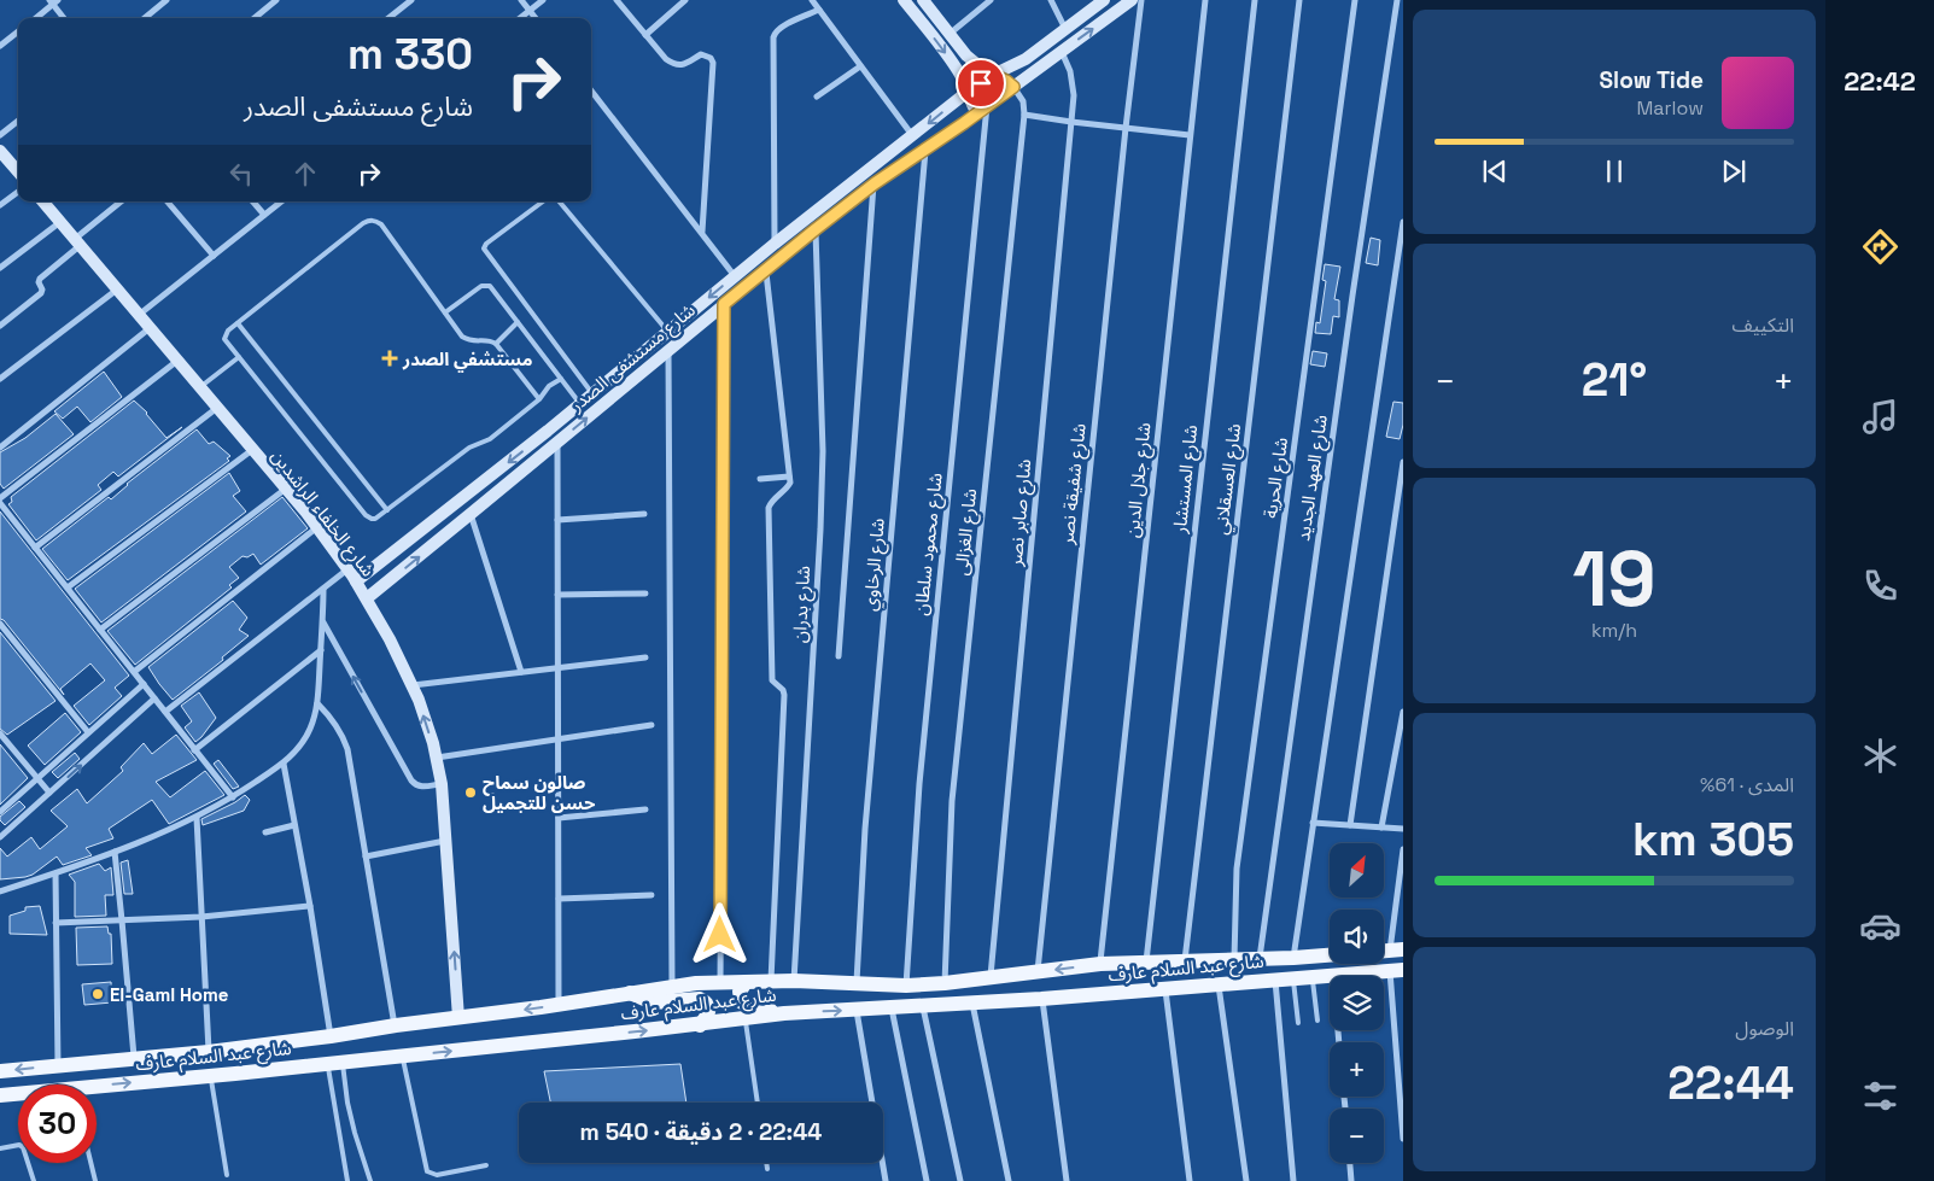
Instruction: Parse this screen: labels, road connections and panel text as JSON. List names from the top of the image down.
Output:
{
  "streets": {
    "main road": ["شارع مستشفى الصدر", "شارع الخلفاء الراشدين", "شارع عبد السلام عارف"],
    "street": [
      "شارع الحرية",
      "شارع العهد الجديد",
      "شارع المستشار",
      "شارع العسقلاني",
      "شارع جلال الدين",
      "شارع شفيقة نصر",
      "شارع صابر نصر",
      "شارع الغزالى",
      "شارع محمود سلطان",
      "شارع الرخاوي",
      "شارع بدران"
    ]
  },
  "crossings": [
    ["شارع مستشفى الصدر", "شارع الخلفاء الراشدين"],
    ["شارع مستشفى الصدر", "شارع صابر نصر"],
    ["شارع مستشفى الصدر", "شارع الغزالى"],
    ["شارع مستشفى الصدر", "شارع محمود سلطان"],
    ["شارع مستشفى الصدر", "شارع الرخاوي"],
    ["شارع مستشفى الصدر", "شارع بدران"],
    ["شارع الحرية", "شارع عبد السلام عارف"],
    ["شارع العهد الجديد", "شارع عبد السلام عارف"],
    ["شارع المستشار", "شارع عبد السلام عارف"],
    ["شارع العسقلاني", "شارع عبد السلام عارف"],
    ["شارع جلال الدين", "شارع عبد السلام عارف"],
    ["شارع شفيقة نصر", "شارع عبد السلام عارف"],
    ["شارع الخلفاء الراشدين", "شارع عبد السلام عارف"],
    ["شارع صابر نصر", "شارع عبد السلام عارف"],
    ["شارع الغزالى", "شارع عبد السلام عارف"],
    ["شارع محمود سلطان", "شارع عبد السلام عارف"],
    ["شارع الرخاوي", "شارع عبد السلام عارف"],
    ["شارع بدران", "شارع عبد السلام عارف"]
  ],
  "places": {
    "health": ["مستشفي الصدر"],
    "other": ["صالون سماح حسن للتجميل", "El-Gaml Home"]
  },
  "north": "top right",
  "page": {
    "tabs": "22:42",
    "turn": ["330 m", "شارع مستشفى الصدر"],
    "song": ["Slow Tide", "Marlow"],
    "tile": [
      "التكييف",
      ["19", "km/h"],
      ["المدى · 61%", "305 km"],
      ["الوصول", "22:44"]
    ],
    "heat": ["−", "21°", "+"],
    "map_buttons": ["+", "−"],
    "limit": "30",
    "trip": "22:44 · 2 دقيقة · 540 m"
  }
}
